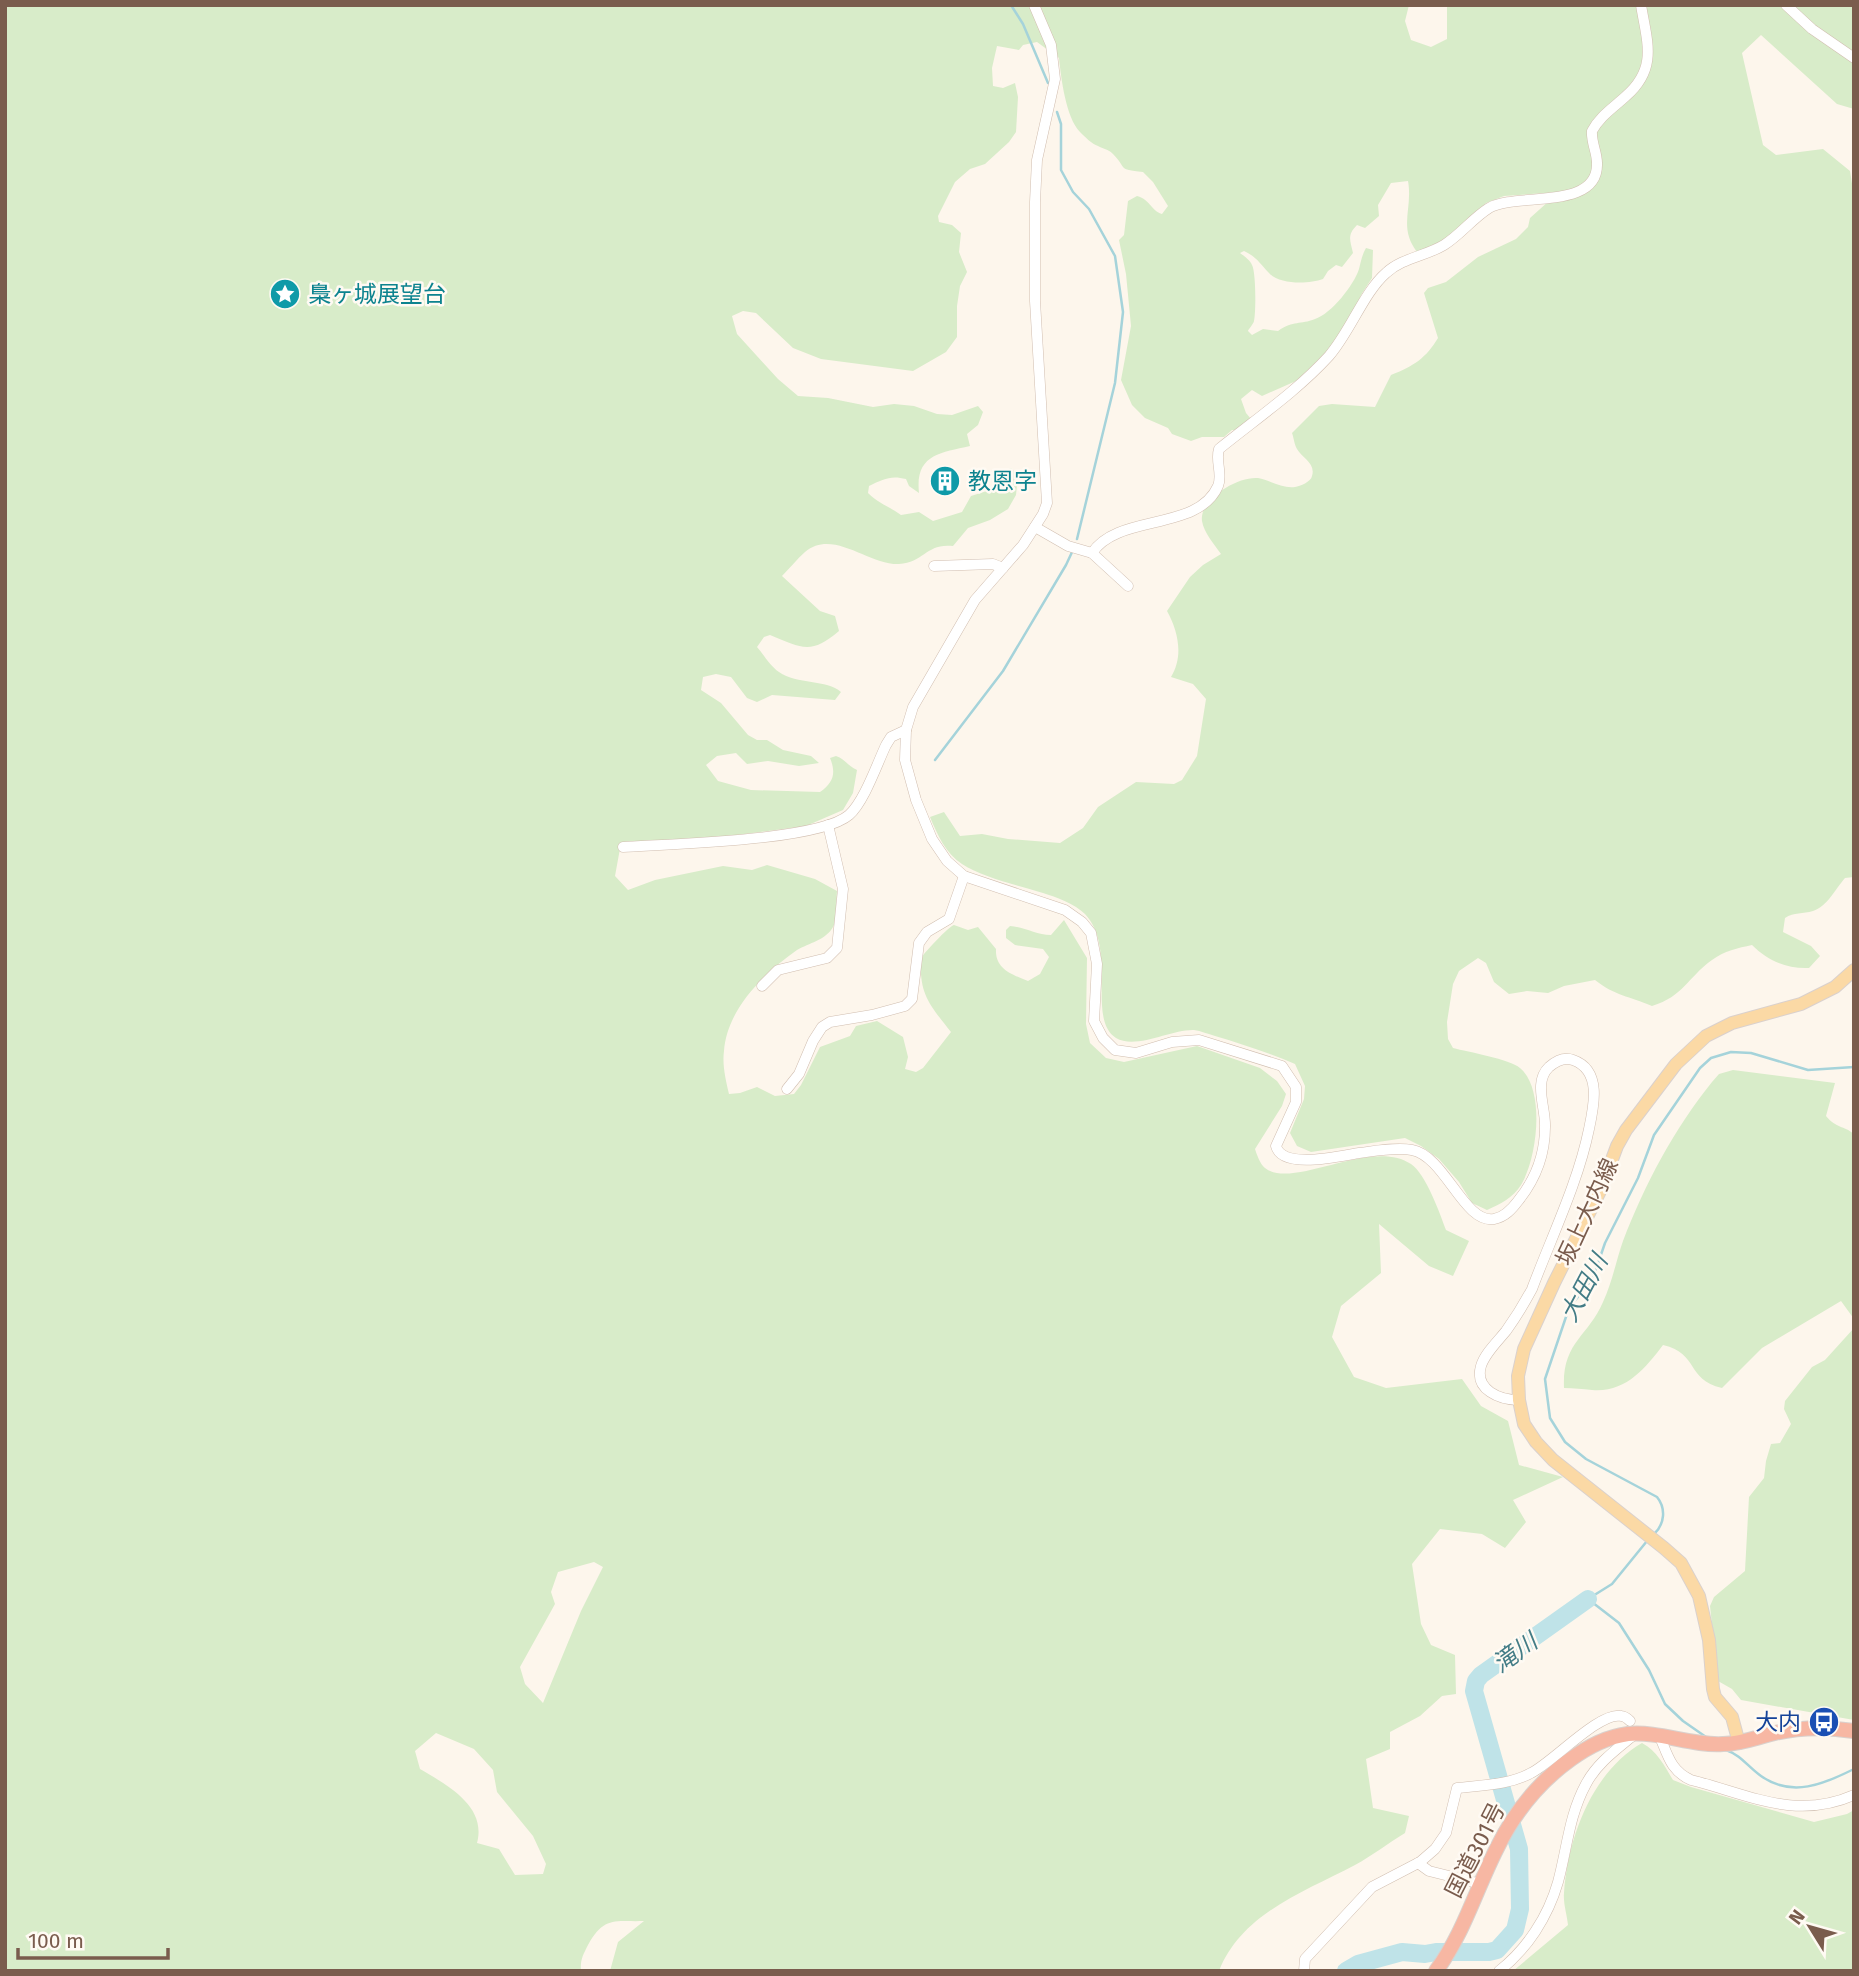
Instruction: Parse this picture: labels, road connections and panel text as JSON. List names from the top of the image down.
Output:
{
  "streets": {
    "highway": ["国道301号"],
    "main road": ["坂上大内線"]
  },
  "crossings": [
    ["坂上大内線", "国道301号"]
  ],
  "water": ["大田川", "滝川"],
  "places": {
    "place": ["梟ヶ城展望台"],
    "building": ["教恩字"],
    "bus stop": ["大内"]
  },
  "scale_bar": "100 m",
  "north": "top left"
}
